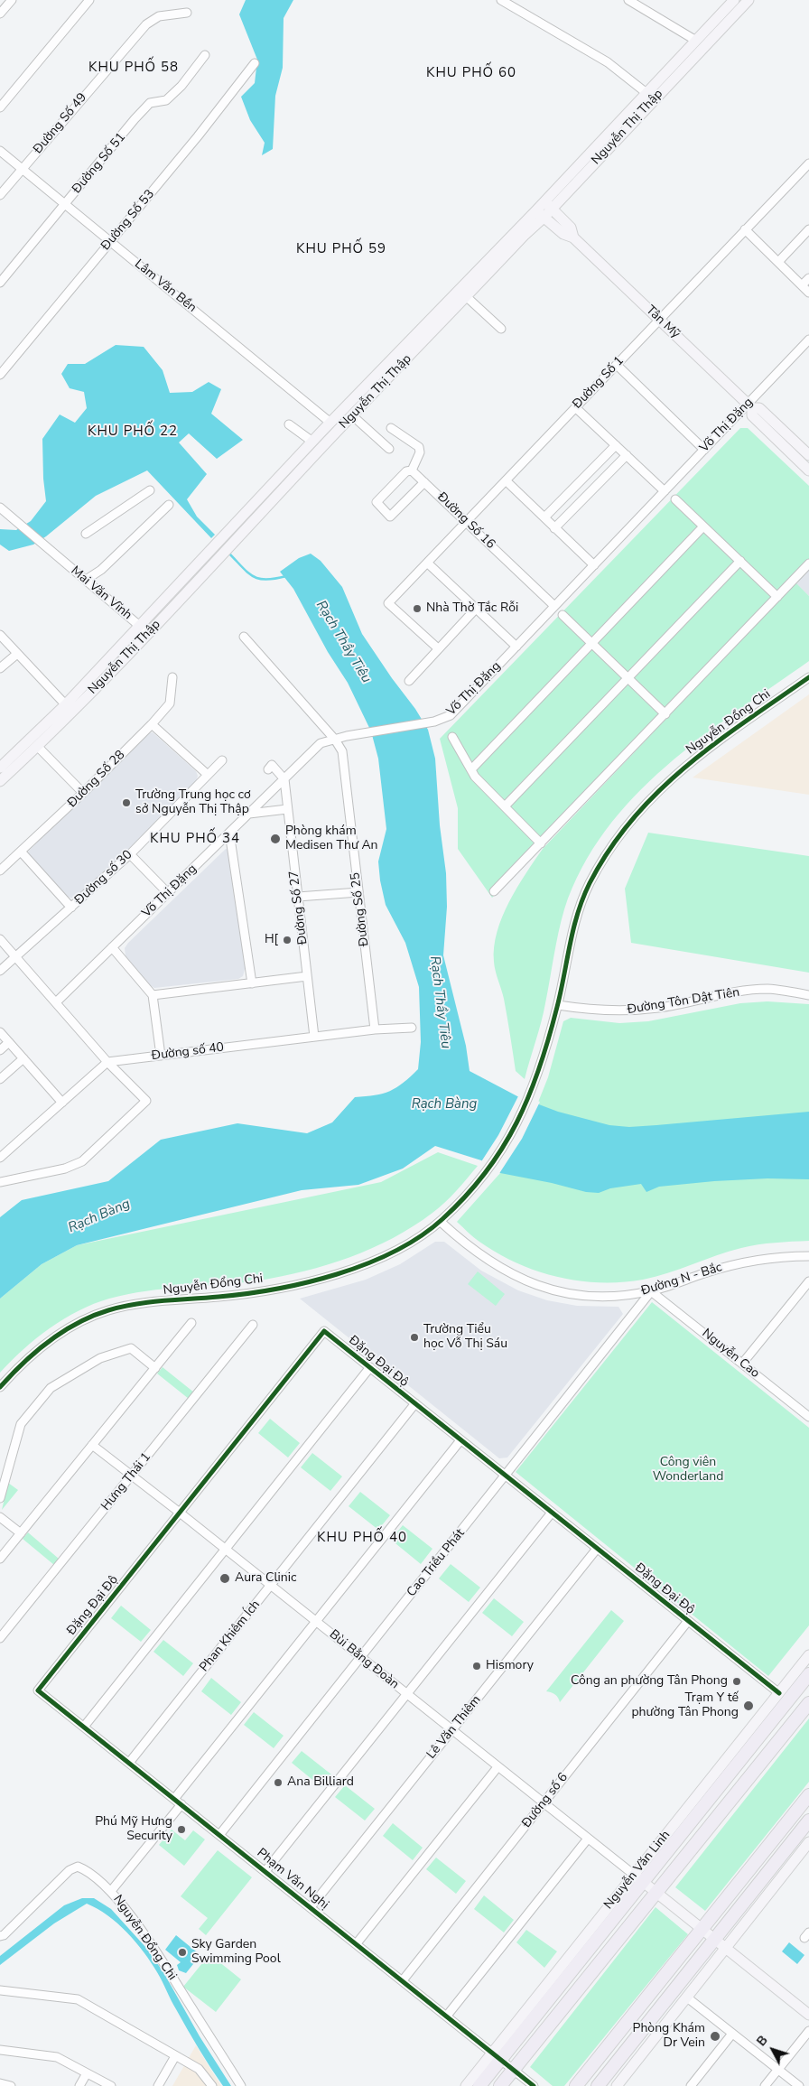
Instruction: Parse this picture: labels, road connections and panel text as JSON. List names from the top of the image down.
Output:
{
  "streets": {
    "highway": ["Nguyễn Văn Linh"],
    "main road": ["Nguyễn Thị Thập", "Tân Mỹ"],
    "street": [
      "Đường Số 49",
      "Đường Số 51",
      "Đường Số 53",
      "Lâm Văn Bền",
      "Đường Số 1",
      "Võ Thị Đặng",
      "Đường Số 16",
      "Mai Văn Vĩnh",
      "Nguyễn Đổng Chi",
      "Đường Số 28",
      "Đường số 30",
      "Đường Số 27",
      "Đường Số 25",
      "Đường Tôn Dật Tiên",
      "Đường số 40",
      "Đường N - Bắc",
      "Nguyễn Cao",
      "Đặng Đại Độ",
      "Hưng Thái 1",
      "Cao Triều Phát",
      "Phan Khiêm Ích",
      "Bùi Bằng Đoàn",
      "Lê Văn Thiêm",
      "Đường số 6",
      "Phạm Văn Nghị"
    ]
  },
  "crossings": [
    ["Đường Số 49", "Lâm Văn Bền"],
    ["Nguyễn Thị Thập", "Lâm Văn Bền"],
    ["Nguyễn Thị Thập", "Tân Mỹ"],
    ["Nguyễn Thị Thập", "Mai Văn Vĩnh"],
    ["Đường Số 51", "Lâm Văn Bền"],
    ["Đường Số 53", "Lâm Văn Bền"],
    ["Tân Mỹ", "Đường Số 1"],
    ["Tân Mỹ", "Võ Thị Đặng"],
    ["Đường Số 1", "Đường Số 16"],
    ["Võ Thị Đặng", "Đường Số 16"],
    ["Võ Thị Đặng", "Đường Số 27"],
    ["Võ Thị Đặng", "Đường Số 25"],
    ["Nguyễn Đổng Chi", "Đường Tôn Dật Tiên"],
    ["Nguyễn Đổng Chi", "Đường N - Bắc"],
    ["Đường Số 27", "Đường số 40"],
    ["Đường Số 25", "Đường số 40"],
    ["Đường N - Bắc", "Nguyễn Cao"],
    ["Đường N - Bắc", "Cao Triều Phát"],
    ["Nguyễn Cao", "Cao Triều Phát"],
    ["Đặng Đại Độ", "Cao Triều Phát"],
    ["Đặng Đại Độ", "Phan Khiêm Ích"],
    ["Đặng Đại Độ", "Bùi Bằng Đoàn"],
    ["Đặng Đại Độ", "Lê Văn Thiêm"],
    ["Đặng Đại Độ", "Đường số 6"],
    ["Đặng Đại Độ", "Nguyễn Văn Linh"],
    ["Đặng Đại Độ", "Phạm Văn Nghị"],
    ["Hưng Thái 1", "Bùi Bằng Đoàn"],
    ["Cao Triều Phát", "Bùi Bằng Đoàn"],
    ["Cao Triều Phát", "Phạm Văn Nghị"],
    ["Phan Khiêm Ích", "Bùi Bằng Đoàn"],
    ["Phan Khiêm Ích", "Phạm Văn Nghị"],
    ["Bùi Bằng Đoàn", "Lê Văn Thiêm"],
    ["Bùi Bằng Đoàn", "Đường số 6"],
    ["Bùi Bằng Đoàn", "Nguyễn Văn Linh"],
    ["Lê Văn Thiêm", "Phạm Văn Nghị"],
    ["Đường số 6", "Phạm Văn Nghị"],
    ["Nguyễn Văn Linh", "Phạm Văn Nghị"]
  ],
  "districts": [
    "KHU PHỐ 58",
    "KHU PHỐ 60",
    "KHU PHỐ 59",
    "KHU PHỐ 22",
    "KHU PHỐ 34",
    "KHU PHỐ 40"
  ],
  "water": ["Rạch Thầy Tiêu", "Rạch Bàng"],
  "parks": ["Công viên Wonderland"],
  "places": [
    "Nhà Thờ Tắc Rỗi",
    "Trường Trung học cơ sở Nguyễn Thị Thập",
    "Phòng khám Medisen Thư An",
    "H[",
    "Trường Tiểu học Vỗ Thị Sáu",
    "Aura Clinic",
    "Hismory",
    "Công an phường Tân Phong",
    "Trạm Y tế phường Tân Phong",
    "Ana Billiard",
    "Phú Mỹ Hưng Security",
    "Sky Garden Swimming Pool",
    "Phòng Khám Dr Vein"
  ],
  "north": "top left"
}
